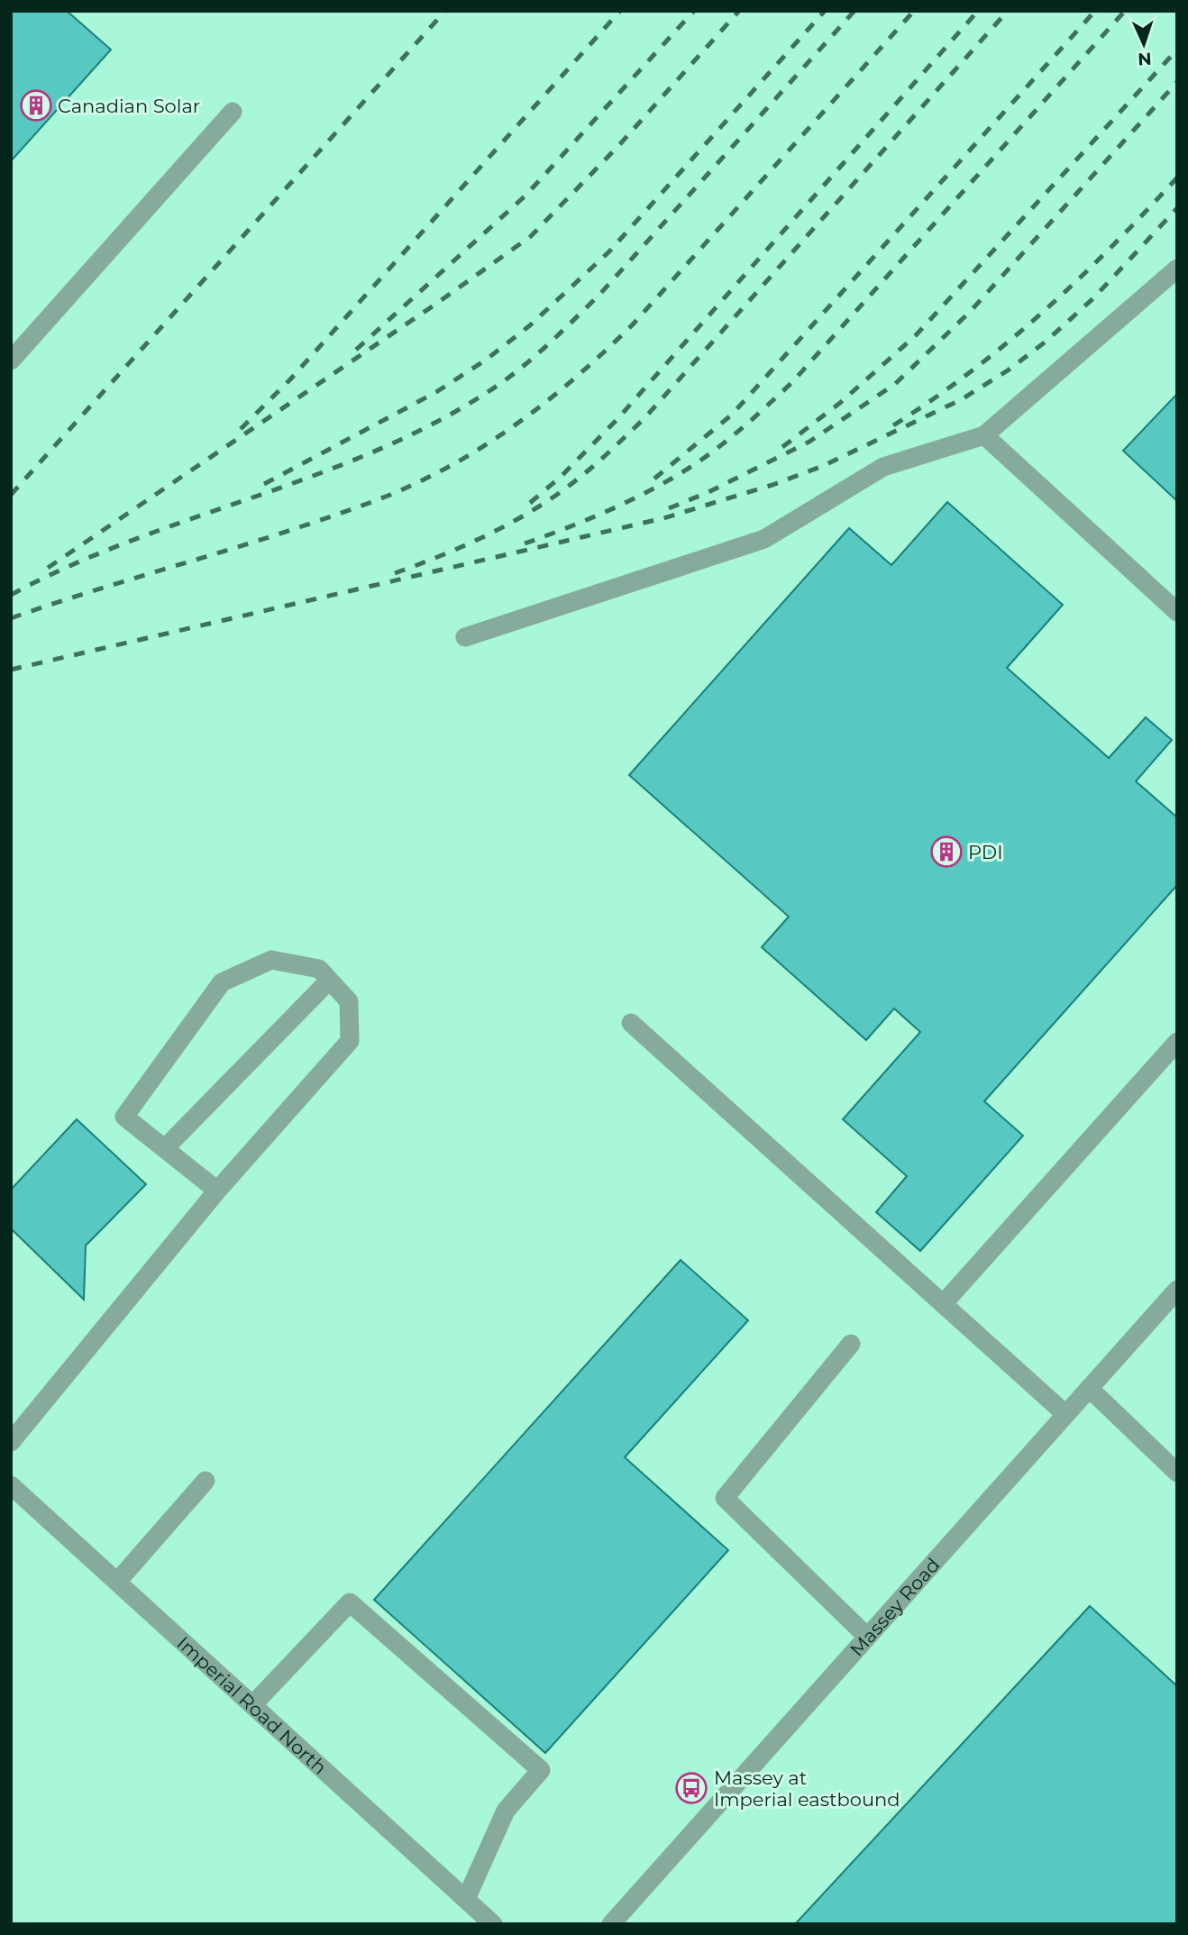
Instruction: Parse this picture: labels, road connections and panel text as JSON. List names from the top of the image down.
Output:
{
  "streets": {
    "street": ["Massey Road", "Imperial Road North"]
  },
  "places": {
    "building": ["Canadian Solar", "PDI"],
    "bus stop": ["Massey at Imperial eastbound"]
  },
  "north": "bottom"
}
